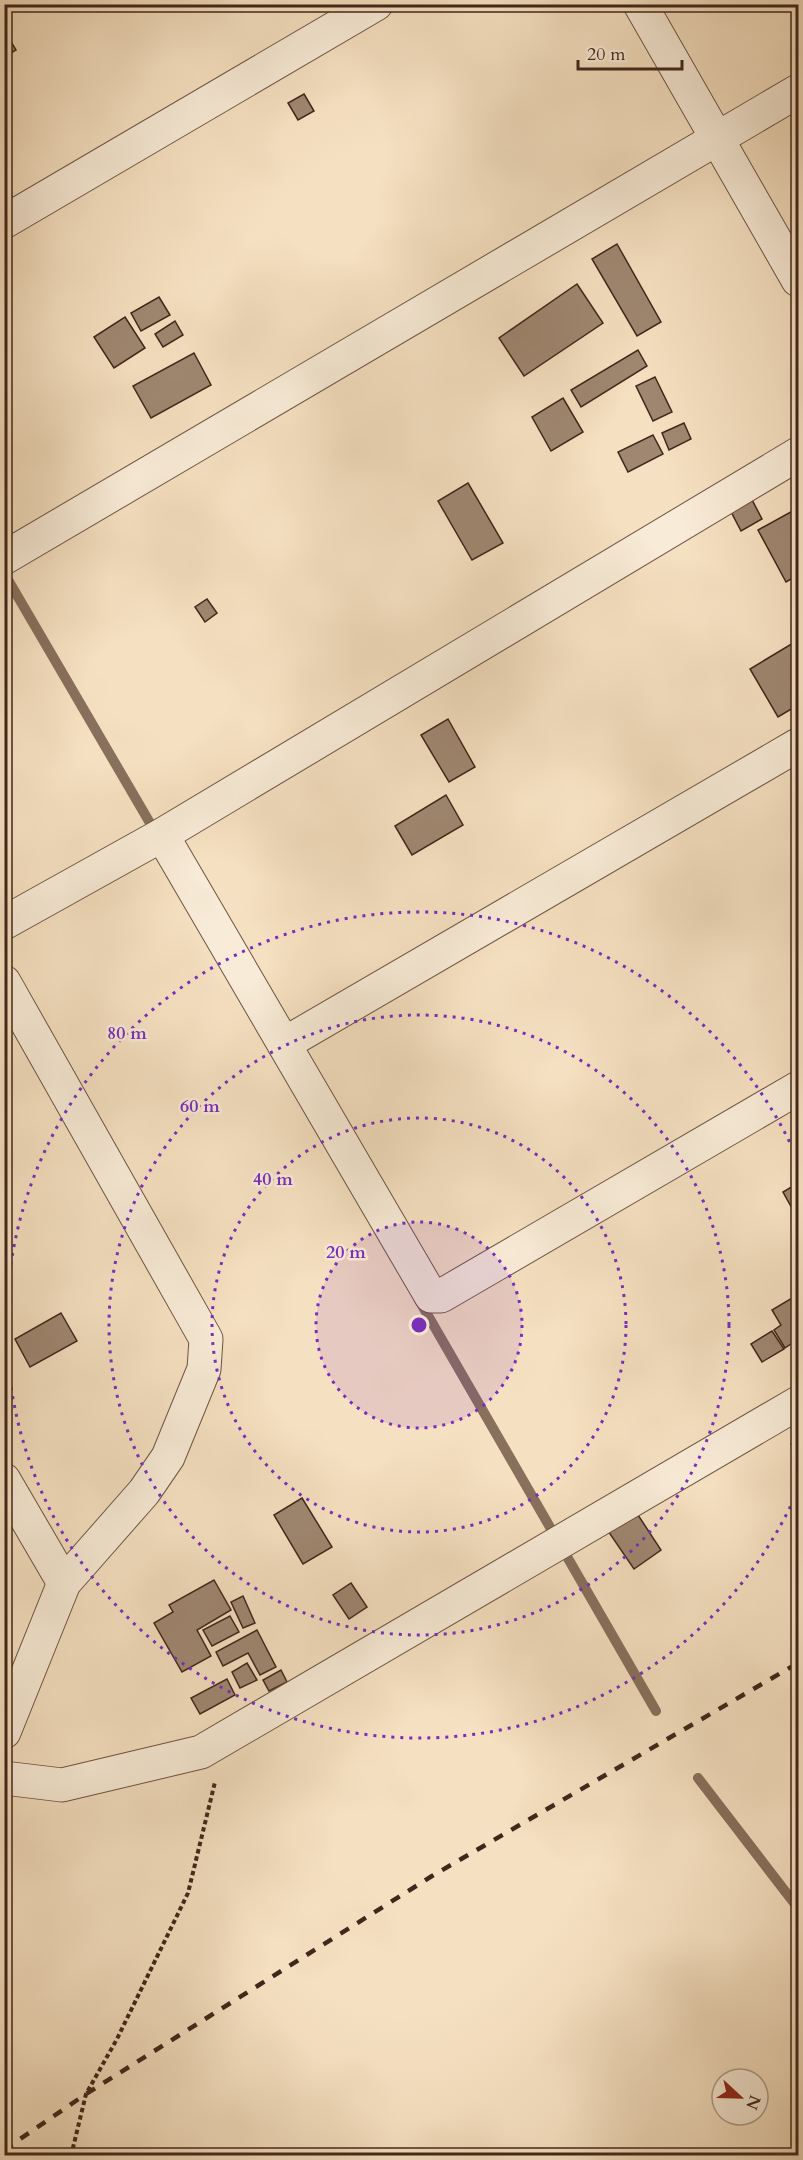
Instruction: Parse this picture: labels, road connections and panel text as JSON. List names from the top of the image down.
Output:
{
  "scale_bar": "20 m",
  "north": "right",
  "rings": [
    "80 m",
    "60 m",
    "40 m",
    "20 m"
  ]
}
